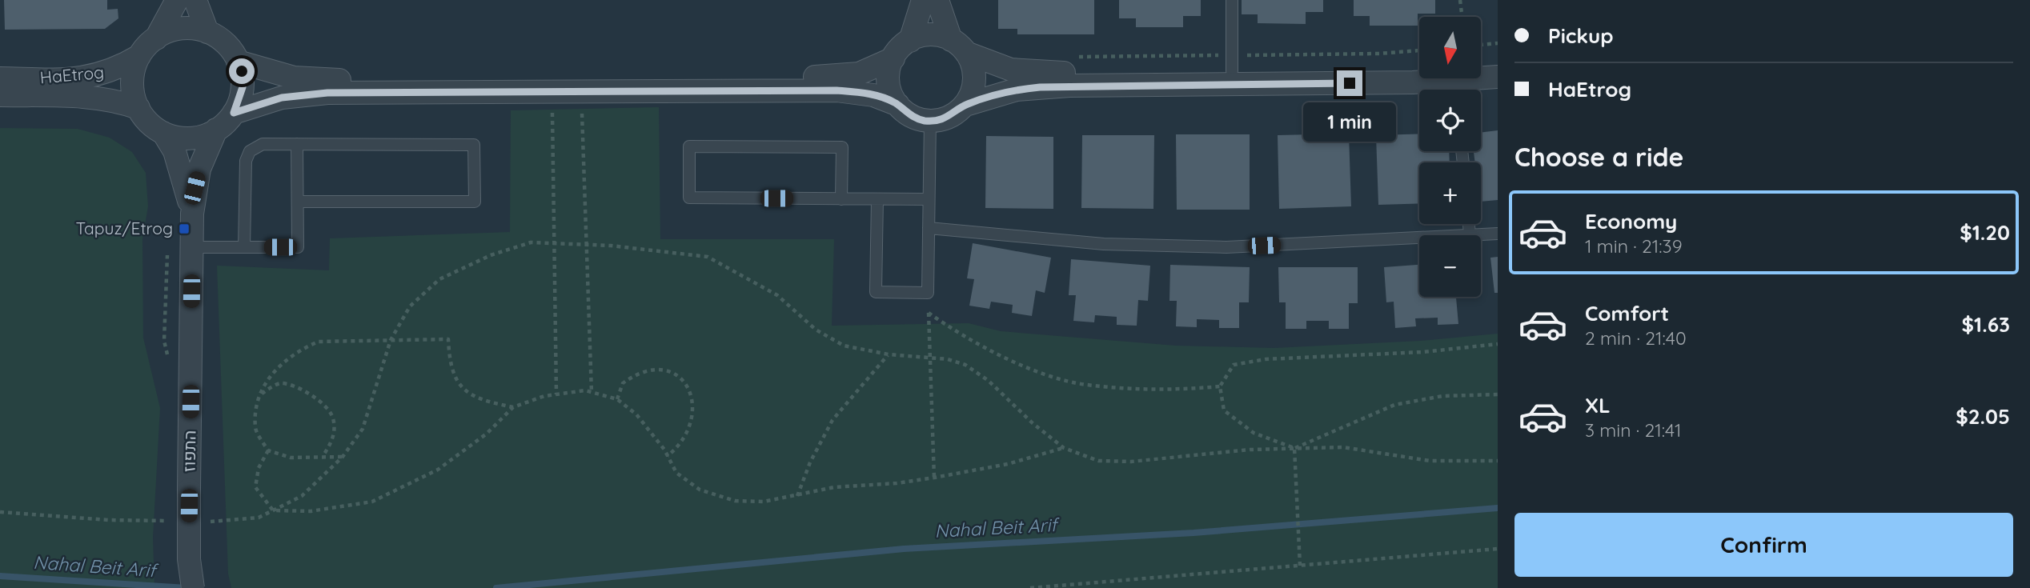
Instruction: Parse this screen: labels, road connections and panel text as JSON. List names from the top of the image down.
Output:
{
  "streets": {
    "street": ["HaEtrog", "התפוז"]
  },
  "crossings": [
    ["HaEtrog", "התפוז"]
  ],
  "water": ["Nahal Beit Arif"],
  "places": {
    "transit": ["Tapuz/Etrog"]
  },
  "north": "bottom",
  "page": {
    "banner": ["Pickup", "HaEtrog"],
    "map_buttons": ["+", "−"],
    "bubble": "1 min",
    "heading": "Choose a ride",
    "list": [
      {
        "name": "Economy",
        "note": "1 min · 21:39",
        "value": "$1.20"
      },
      {
        "name": "Comfort",
        "note": "2 min · 21:40",
        "value": "$1.63"
      },
      {
        "name": "XL",
        "note": "3 min · 21:41",
        "value": "$2.05"
      }
    ],
    "buttons": "Confirm"
  }
}
